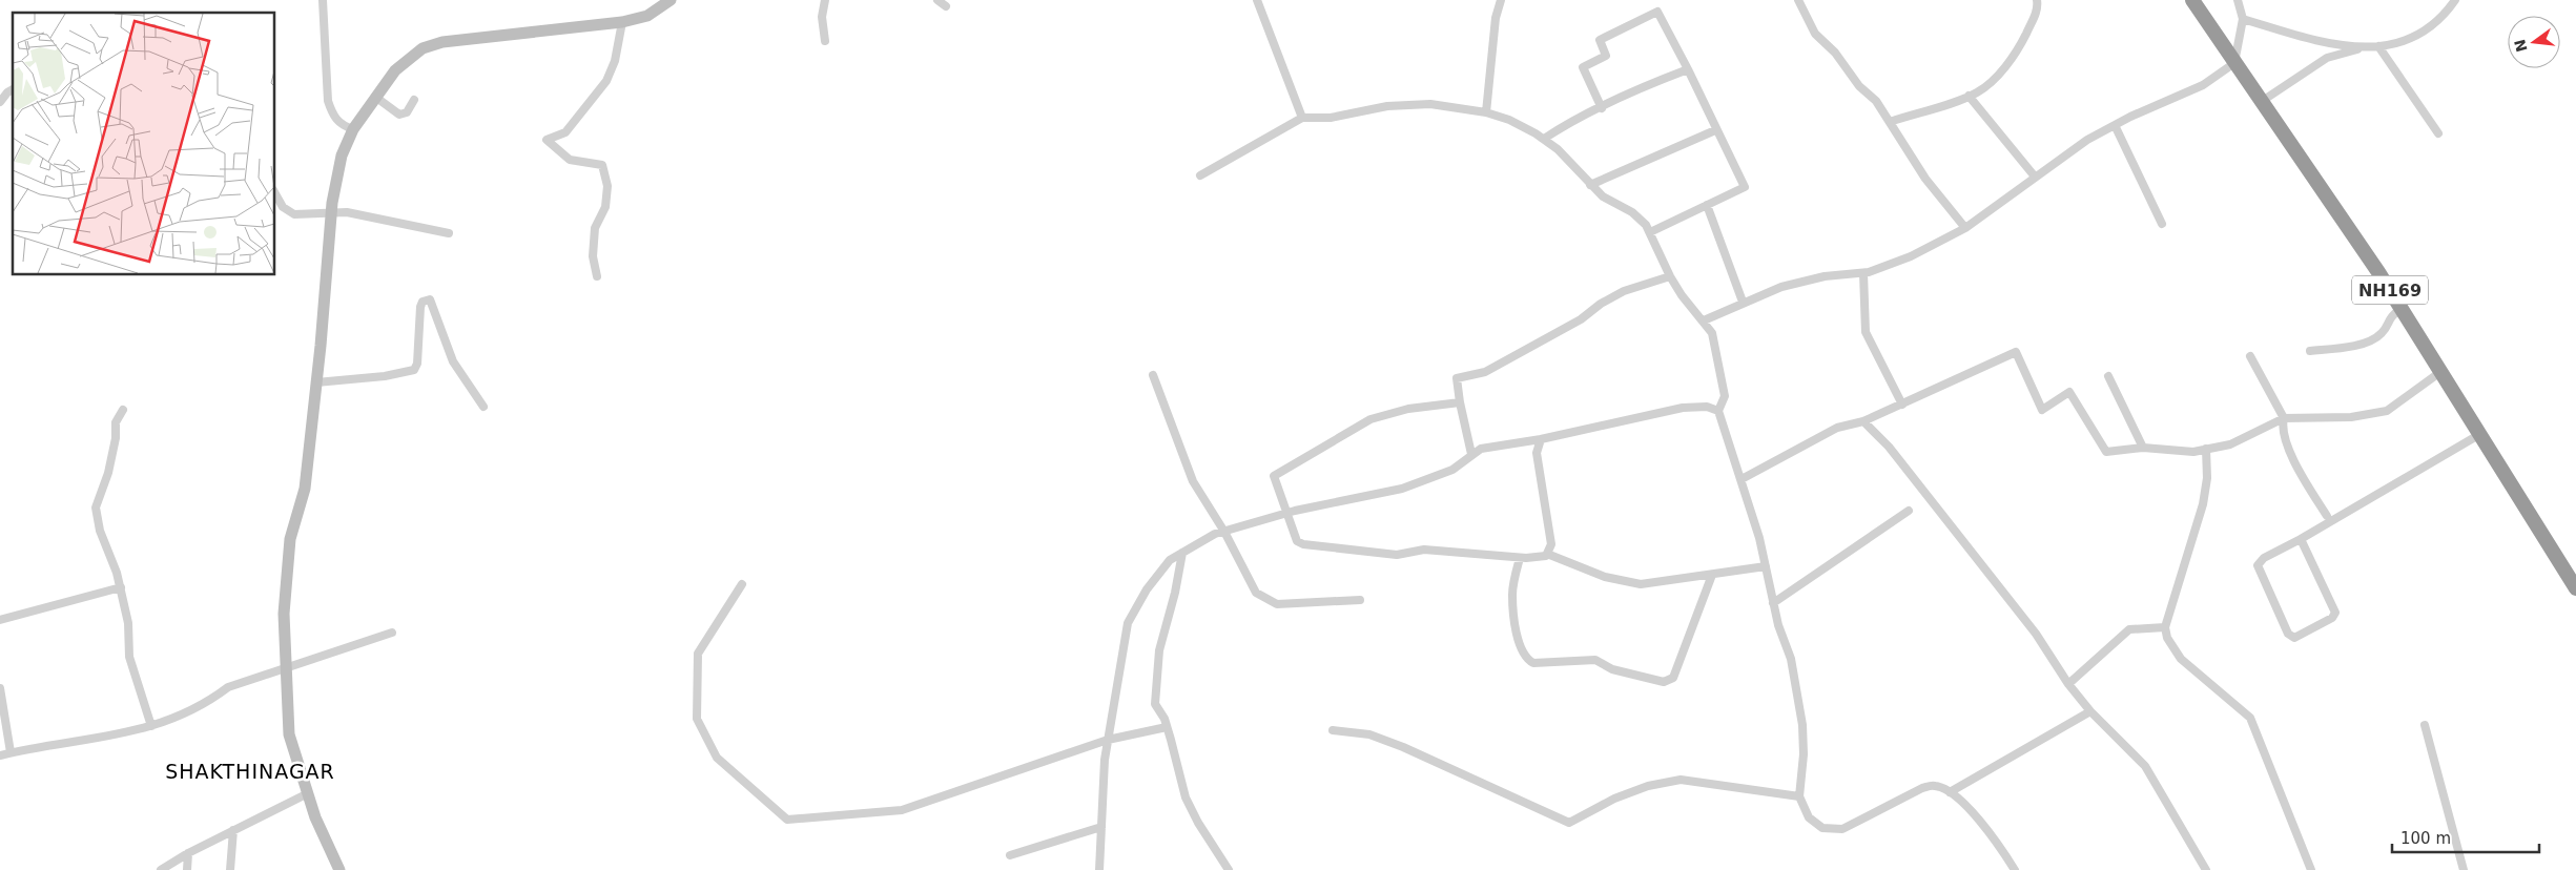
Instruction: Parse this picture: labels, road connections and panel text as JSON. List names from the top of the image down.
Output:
{
  "streets": {
    "highway": ["NH169"]
  },
  "districts": ["SHAKTHINAGAR"],
  "scale_bar": "100 m",
  "north": "left"
}
